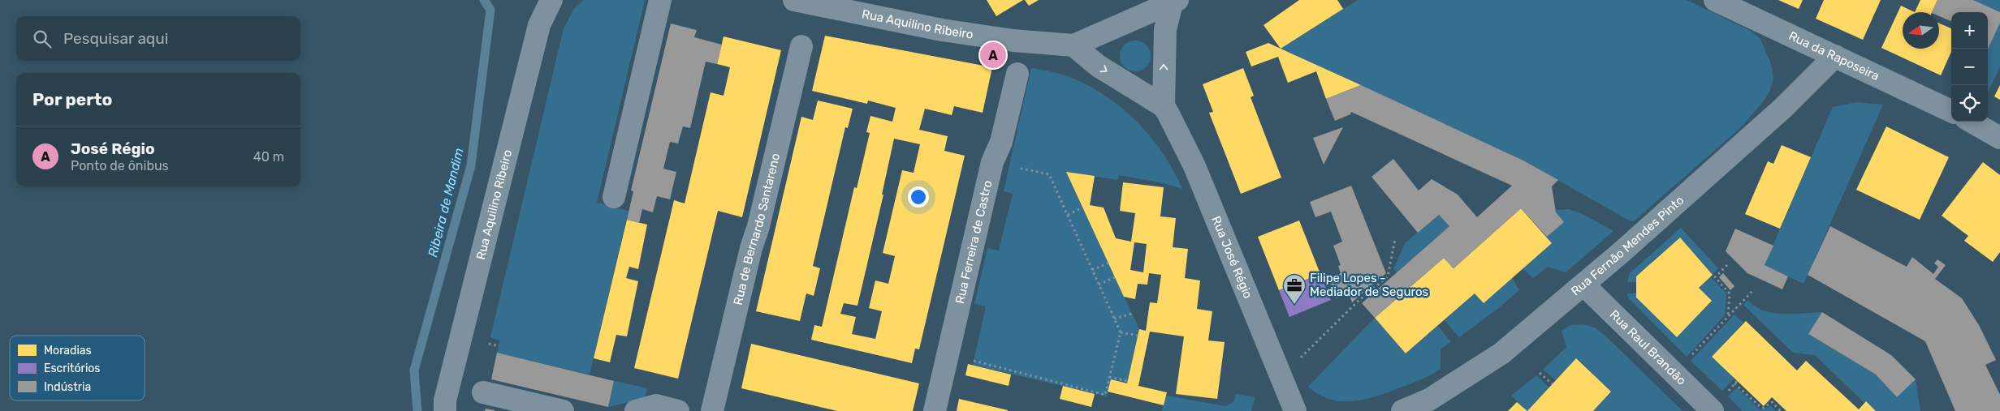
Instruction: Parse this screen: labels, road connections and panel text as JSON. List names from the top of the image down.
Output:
{
  "streets": {
    "street": [
      "Rua Aquilino Ribeiro",
      "Rua da Raposeira",
      "Rua de Bernardo Santareno",
      "Rua Ferreira de Castro",
      "Rua Fernão Mendes Pinto",
      "Rua José Régio",
      "Rua Raul Brandão"
    ]
  },
  "crossings": [
    ["Rua Aquilino Ribeiro", "Rua José Régio"],
    ["Rua da Raposeira", "Rua Fernão Mendes Pinto"],
    ["Rua Fernão Mendes Pinto", "Rua Raul Brandão"]
  ],
  "water": ["Ribeira de Mandim"],
  "places": {
    "office": ["Filipe Lopes - Mediador de Seguros"]
  },
  "legend": ["Moradias", "Escritórios", "Indústria"],
  "north": "left",
  "page": {
    "map_buttons": ["+", "−"],
    "search": "Pesquisar aqui",
    "pins": "A",
    "heading": "Por perto",
    "list": [
      {
        "mark": "A",
        "name": "José Régio",
        "note": "Ponto de ônibus",
        "value": "40 m"
      }
    ]
  }
}
